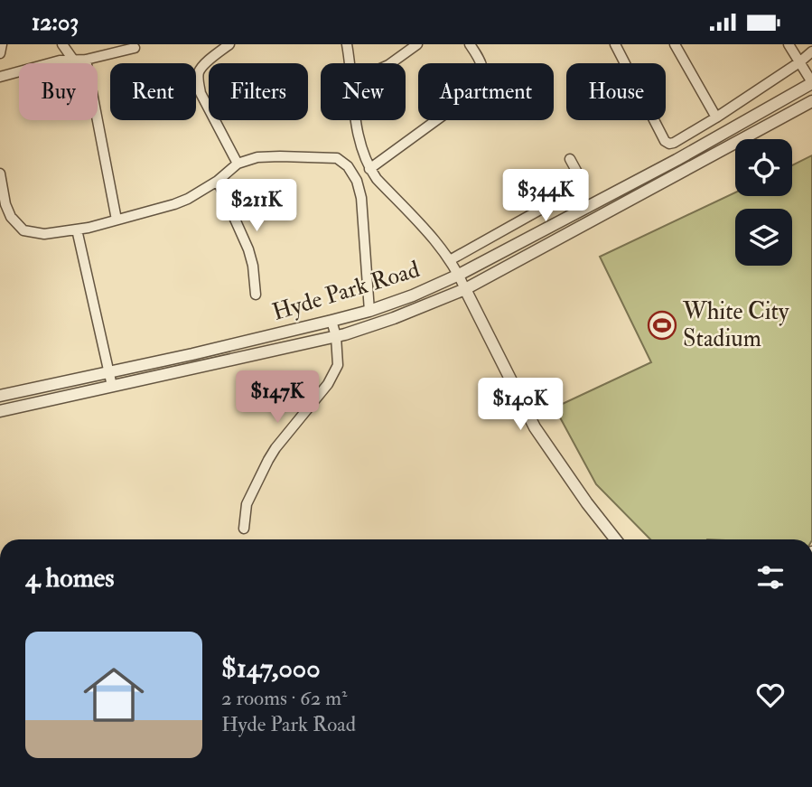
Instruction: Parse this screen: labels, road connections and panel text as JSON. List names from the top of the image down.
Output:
{
  "streets": {
    "street": ["Hyde Park Road"]
  },
  "places": {
    "sports": ["White City Stadium"]
  },
  "page": {
    "status": "12:03",
    "chip": [
      "Buy",
      "Rent",
      "Filters",
      "New",
      "Apartment",
      "House"
    ],
    "price": [
      "$344K",
      "$211K",
      "$147K",
      "$140K"
    ],
    "heading": "4 homes",
    "list": [
      {
        "name": "$147,000",
        "note": "2 rooms · 62 m² · Hyde Park Road"
      }
    ]
  }
}
